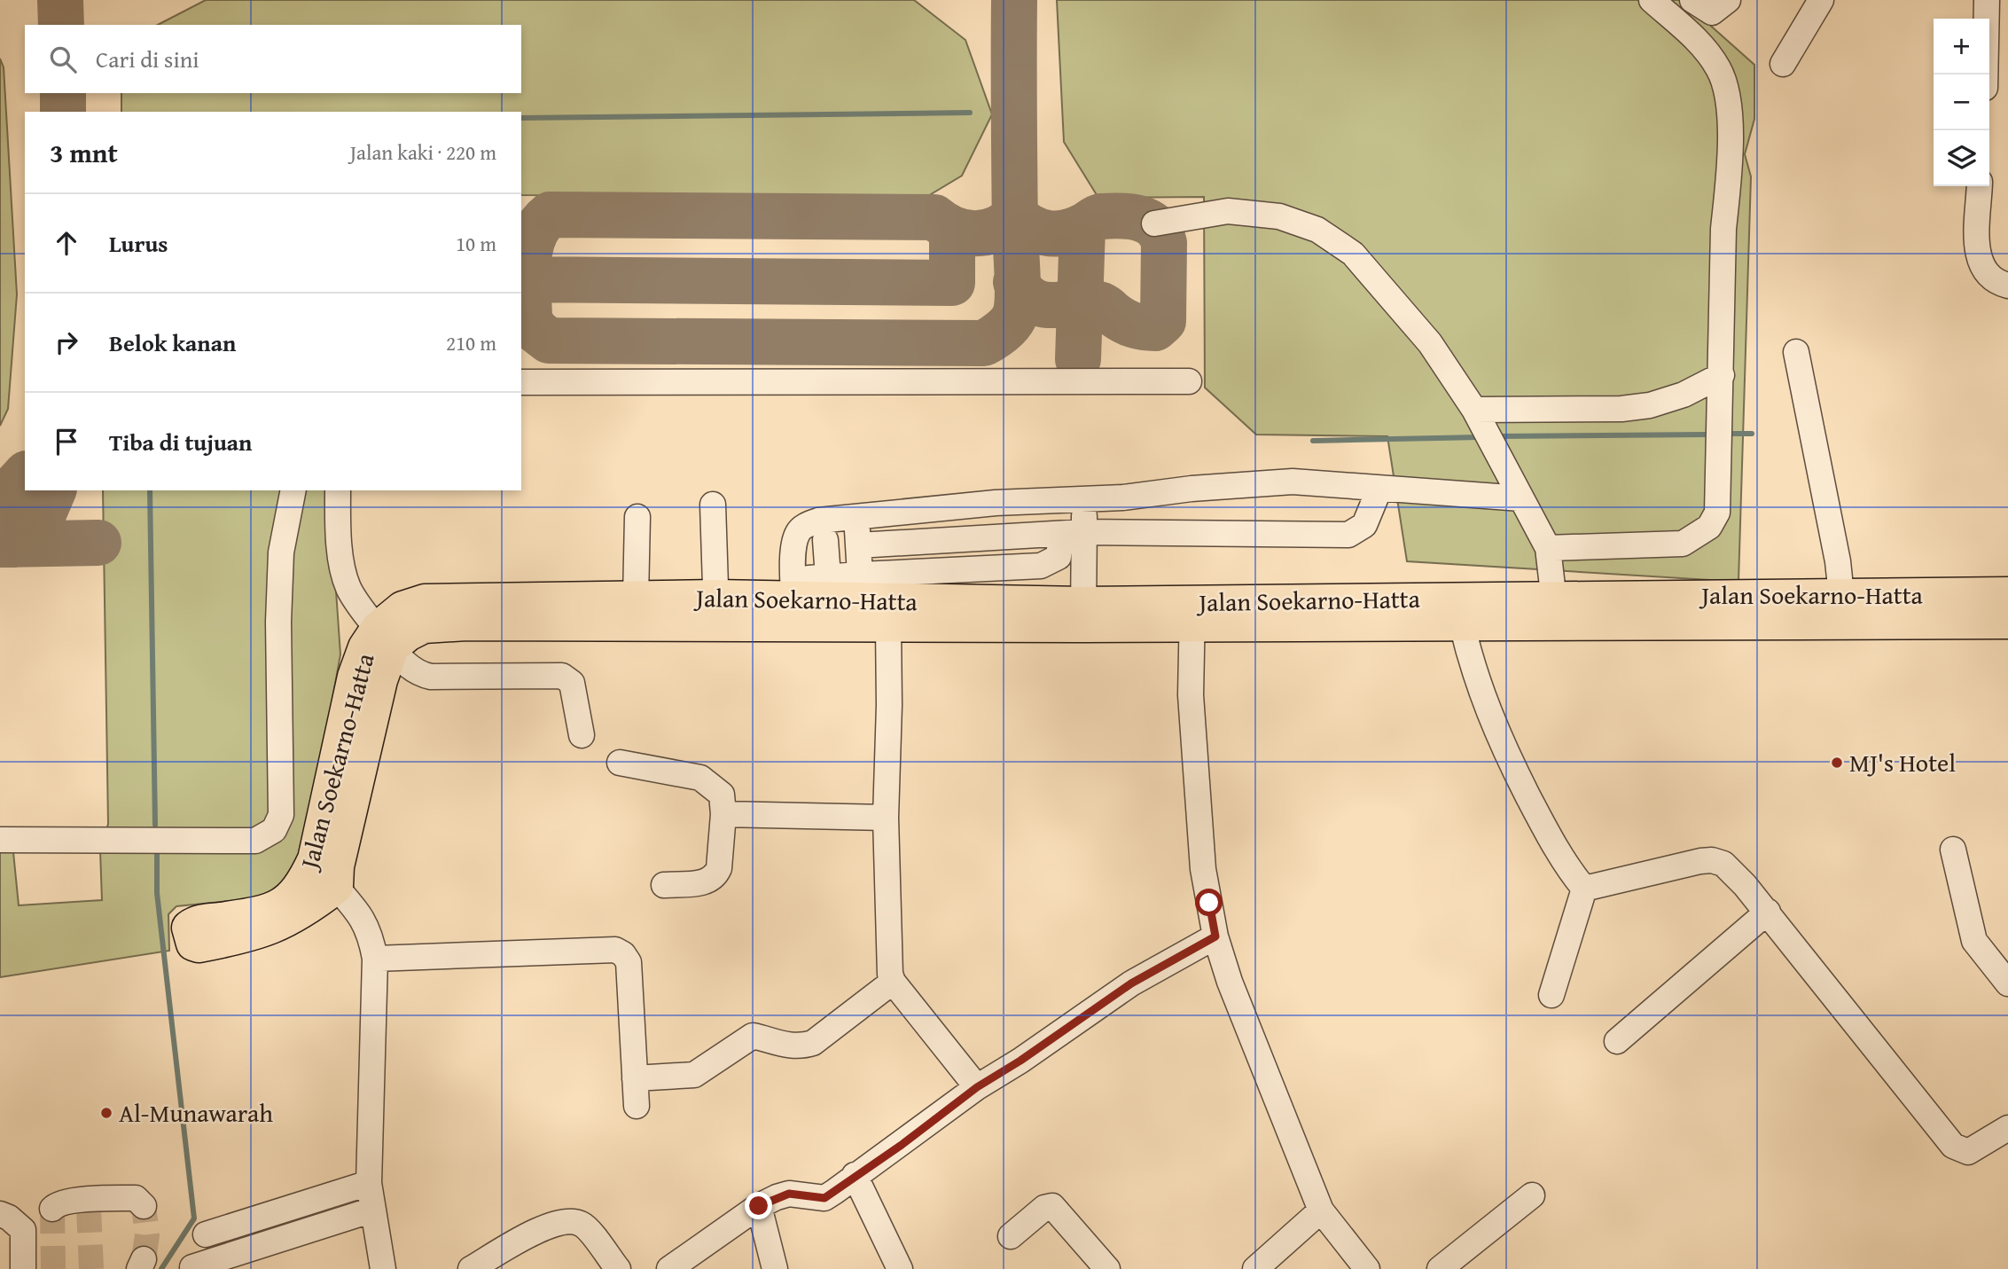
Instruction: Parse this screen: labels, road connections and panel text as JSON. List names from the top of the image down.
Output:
{
  "streets": {
    "highway": ["Jalan Soekarno-Hatta"]
  },
  "places": ["MJ's Hotel", "Al-Munawarah"],
  "page": {
    "map_buttons": ["+", "−"],
    "search": "Cari di sini",
    "heading": ["3 mnt", "Jalan kaki · 220 m"],
    "list": [
      ["Lurus", "10 m"],
      ["Belok kanan", "210 m"],
      "Tiba di tujuan"
    ]
  }
}
